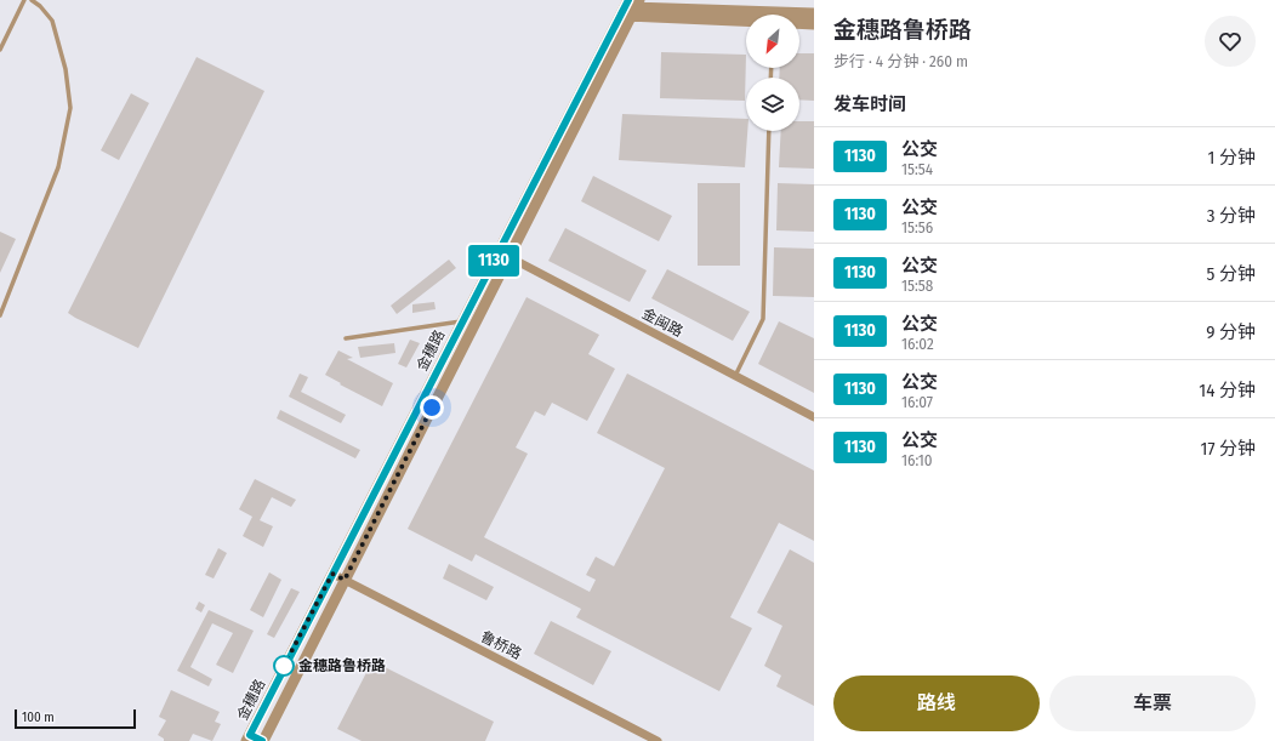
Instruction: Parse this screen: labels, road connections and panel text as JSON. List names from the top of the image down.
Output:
{
  "streets": {
    "street": ["金闽路", "金穗路", "鲁桥路"]
  },
  "crossings": [
    ["金闽路", "金穗路"],
    ["金穗路", "鲁桥路"]
  ],
  "places": ["金穗路鲁桥路"],
  "lines": ["bus line 1130"],
  "scale_bar": "100 m",
  "north": "bottom left",
  "page": {
    "on_map": "1130",
    "heading": [
      ["金穗路鲁桥路", "步行 · 4 分钟 · 260 m"],
      "发车时间"
    ],
    "list": [
      {
        "mark": "1130",
        "name": "公交",
        "note": "15:54",
        "value": "1 分钟"
      },
      {
        "mark": "1130",
        "name": "公交",
        "note": "15:56",
        "value": "3 分钟"
      },
      {
        "mark": "1130",
        "name": "公交",
        "note": "15:58",
        "value": "5 分钟"
      },
      {
        "mark": "1130",
        "name": "公交",
        "note": "16:02",
        "value": "9 分钟"
      },
      {
        "mark": "1130",
        "name": "公交",
        "note": "16:07",
        "value": "14 分钟"
      },
      {
        "mark": "1130",
        "name": "公交",
        "note": "16:10",
        "value": "17 分钟"
      }
    ],
    "buttons": ["路线", "车票"],
    "scale": "100 m"
  }
}
